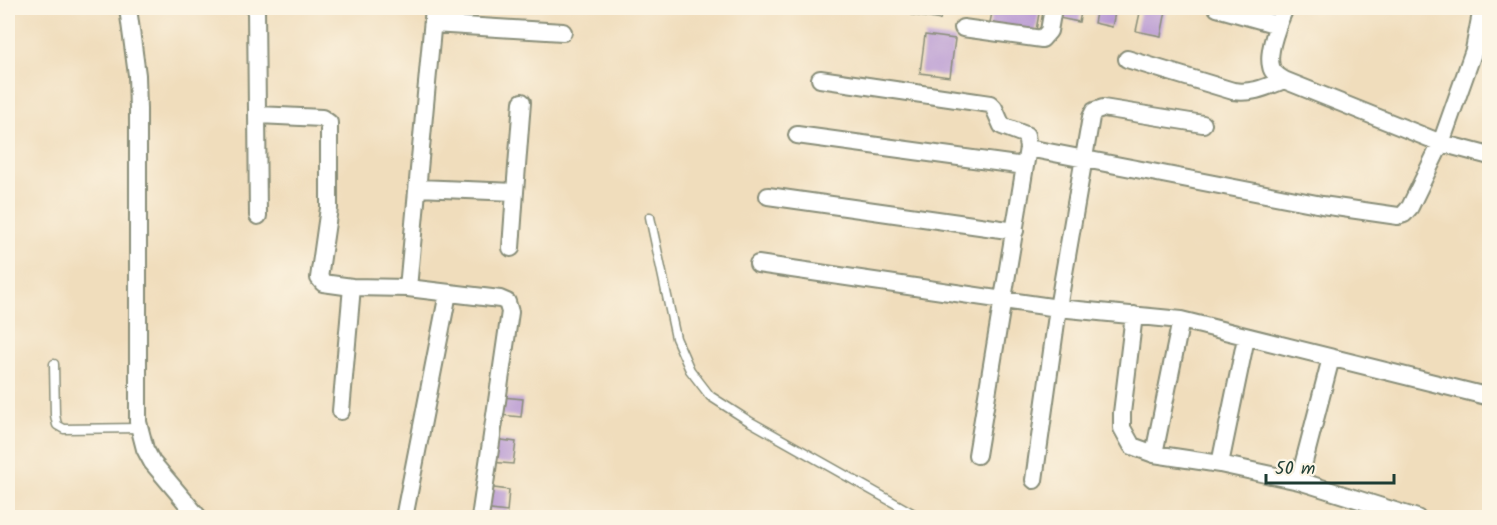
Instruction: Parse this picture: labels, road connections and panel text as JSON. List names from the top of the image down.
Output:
{
  "scale_bar": "50 m"
}
